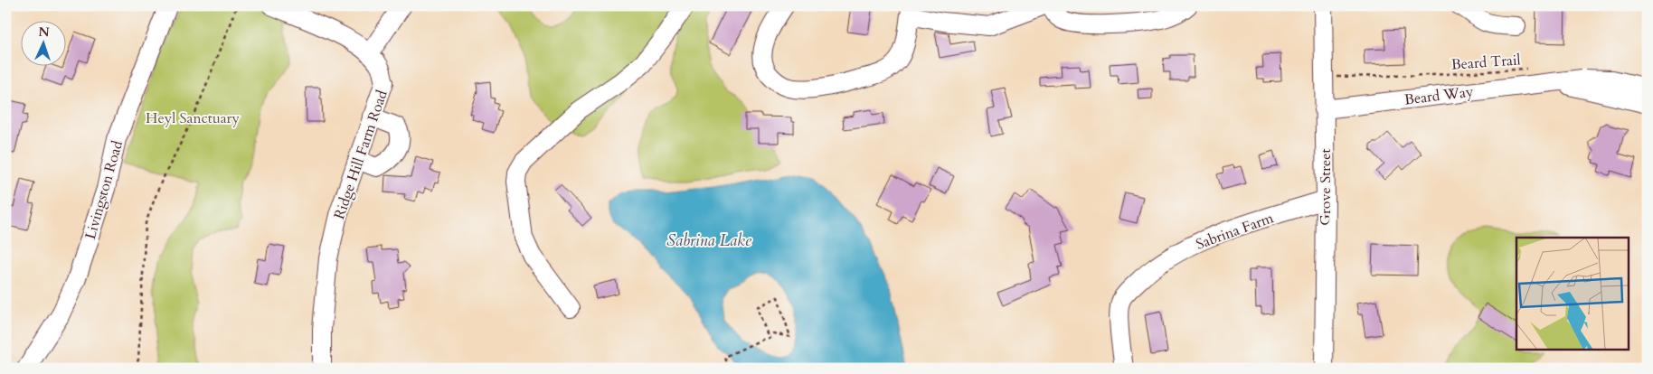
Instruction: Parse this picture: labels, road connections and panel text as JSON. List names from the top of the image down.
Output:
{
  "streets": {
    "street": [
      "Beard Way",
      "Ridge Hill Farm Road",
      "Grove Street",
      "Livingston Road",
      "Sabrina Farm"
    ],
    "path": ["Beard Trail"]
  },
  "crossings": [
    ["Beard Trail", "Grove Street"],
    ["Beard Way", "Grove Street"],
    ["Grove Street", "Sabrina Farm"]
  ],
  "water": ["Sabrina Lake"],
  "parks": ["Heyl Sanctuary"],
  "north": "top"
}
